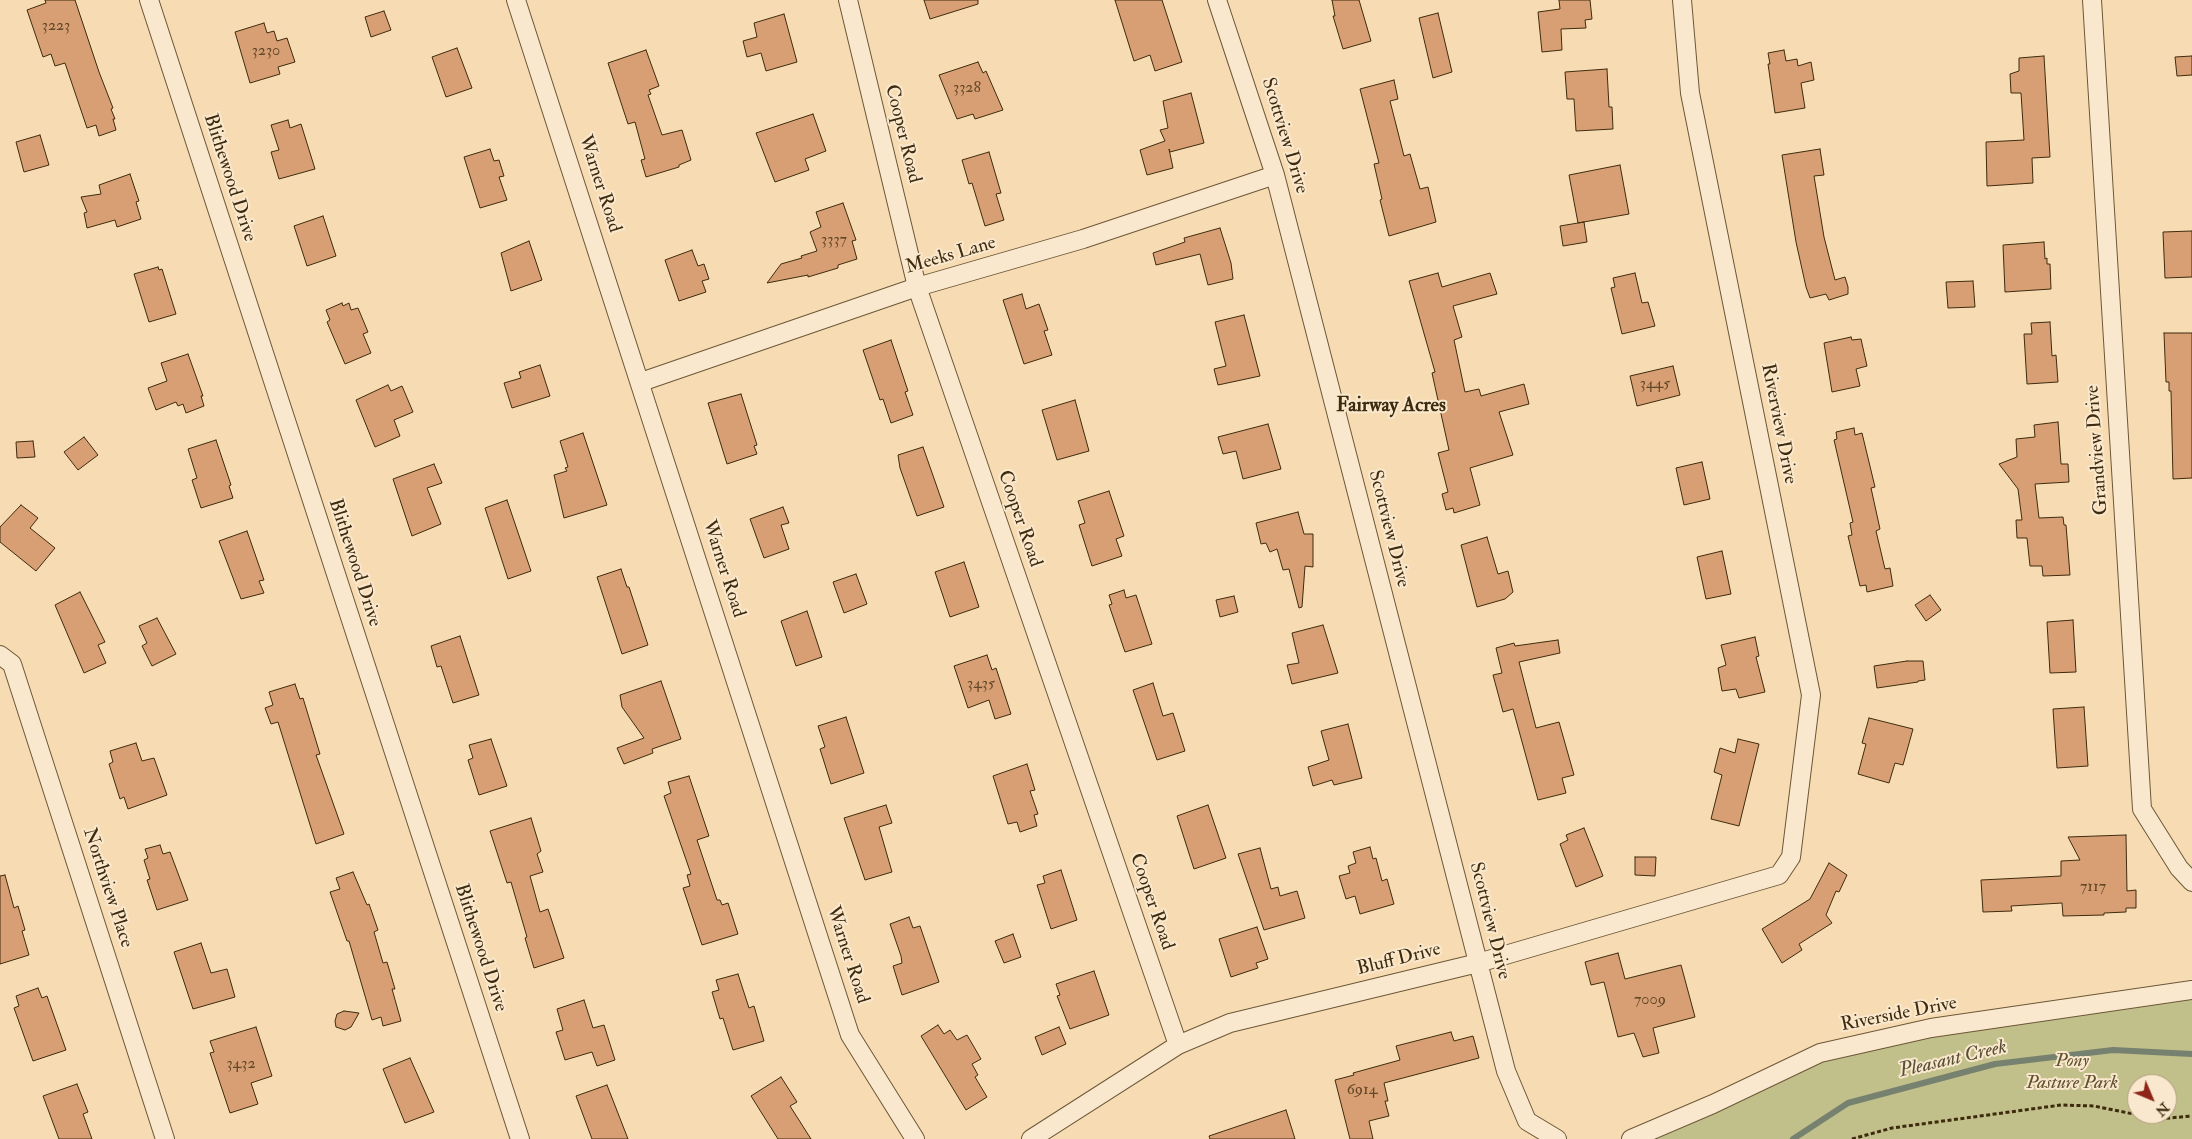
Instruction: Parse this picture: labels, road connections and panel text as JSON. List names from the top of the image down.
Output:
{
  "streets": {
    "street": [
      "Cooper Road",
      "Scottview Drive",
      "Blithewood Drive",
      "Warner Road",
      "Meeks Lane",
      "Riverview Drive",
      "Grandview Drive",
      "Northview Place",
      "Bluff Drive",
      "Riverside Drive"
    ]
  },
  "crossings": [
    ["Cooper Road", "Meeks Lane"],
    ["Cooper Road", "Bluff Drive"],
    ["Scottview Drive", "Meeks Lane"],
    ["Scottview Drive", "Bluff Drive"],
    ["Warner Road", "Meeks Lane"],
    ["Riverview Drive", "Bluff Drive"]
  ],
  "districts": ["Fairway Acres"],
  "water": ["Pleasant Creek"],
  "parks": ["Pony Pasture Park"],
  "house_numbers": [
    "3223",
    "3230",
    "3328",
    "3337",
    "3445",
    "3435",
    "7117",
    "7009",
    "3432",
    "6914"
  ],
  "north": "bottom right"
}
